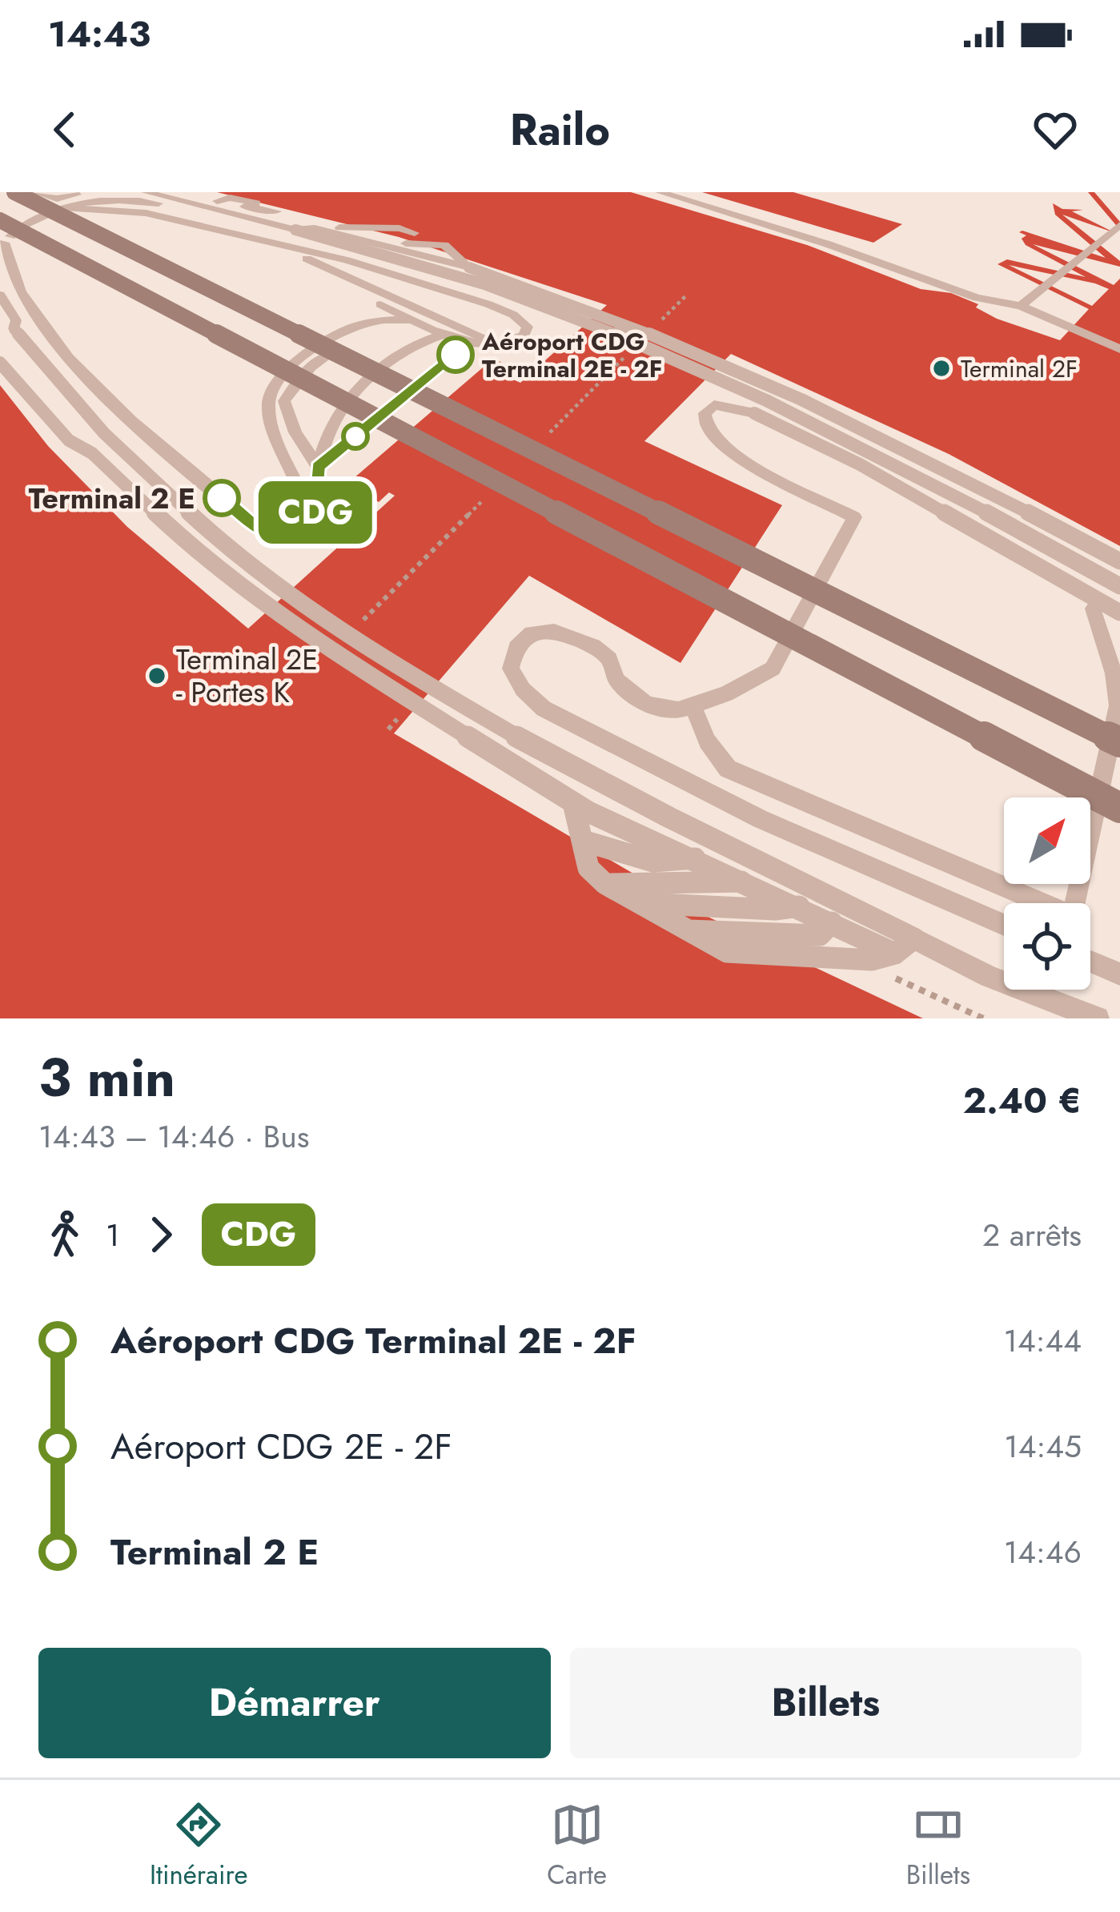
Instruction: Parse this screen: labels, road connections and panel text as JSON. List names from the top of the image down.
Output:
{
  "places": [
    "Aéroport CDG Terminal 2E - 2F",
    "Terminal 2F",
    "Terminal 2 E",
    "Terminal 2E - Portes K"
  ],
  "lines": ["bus line CDG"],
  "north": "top right",
  "page": {
    "status": "14:43",
    "header": "Railo",
    "on_map": "CDG",
    "heading": ["3 min", "14:43 – 14:46 · Bus", "2.40 €"],
    "legs": ["1", "CDG", "2 arrêts"],
    "list": [
      {
        "name": "Aéroport CDG Terminal 2E - 2F",
        "value": "14:44"
      },
      {
        "name": "Aéroport CDG 2E - 2F",
        "value": "14:45"
      },
      {
        "name": "Terminal 2 E",
        "value": "14:46"
      }
    ],
    "buttons": ["Démarrer", "Billets"],
    "tabs": ["Itinéraire", "Carte", "Billets"]
  }
}
